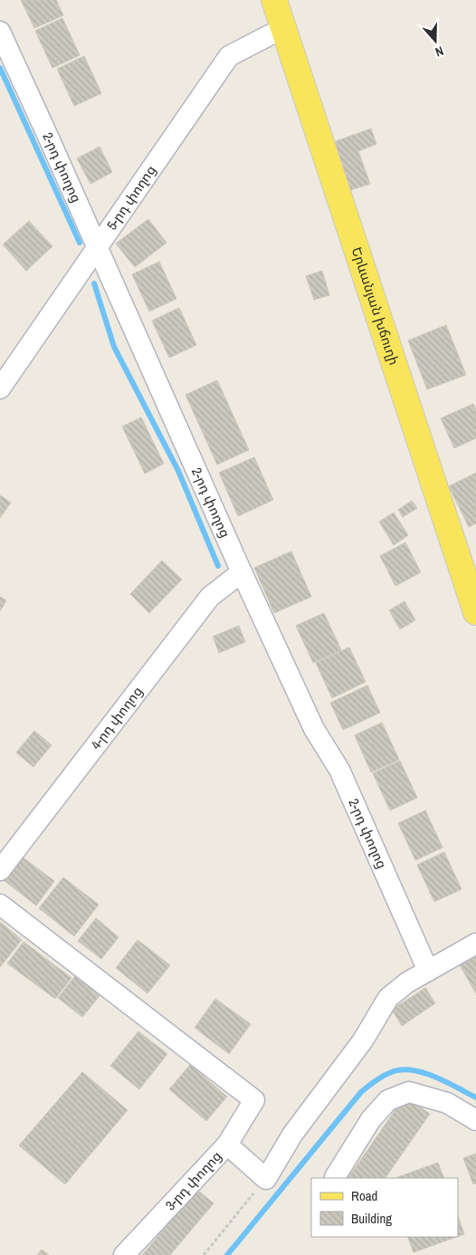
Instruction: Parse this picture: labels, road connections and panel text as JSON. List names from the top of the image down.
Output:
{
  "streets": {
    "main road": ["Երևանյան խճուղի"],
    "street": [
      "2-րդ փողոց",
      "5-րդ փողոց",
      "4-րդ փողոց",
      "3-րդ փողոց"
    ]
  },
  "crossings": [
    ["2-րդ փողոց", "5-րդ փողոց"],
    ["2-րդ փողոց", "4-րդ փողոց"],
    ["5-րդ փողոց", "Երևանյան խճուղի"]
  ],
  "legend": ["Road", "Building"],
  "north": "bottom"
}
